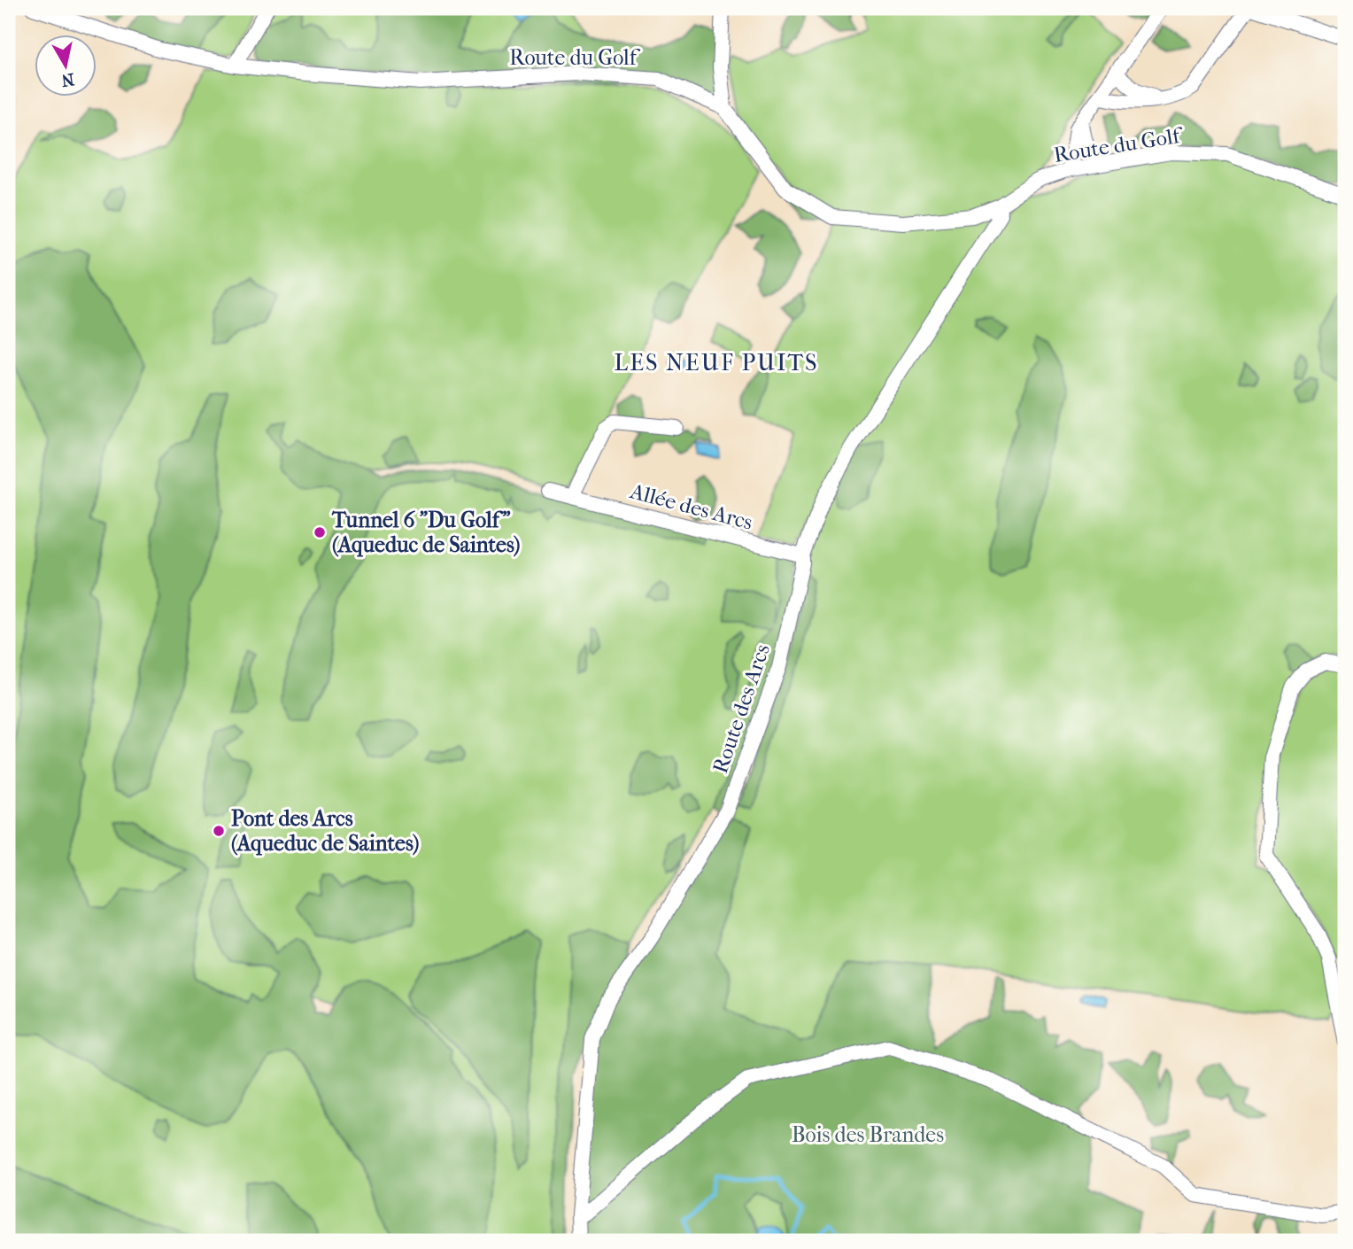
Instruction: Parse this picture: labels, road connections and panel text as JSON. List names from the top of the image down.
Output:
{
  "streets": {
    "street": ["Route du Golf", "Allée des Arcs", "Route des Arcs"]
  },
  "crossings": [
    ["Route du Golf", "Route des Arcs"],
    ["Allée des Arcs", "Route des Arcs"]
  ],
  "districts": ["LES NEUF PUITS"],
  "parks": ["Bois des Brandes"],
  "places": ["Tunnel 6 \"Du Golf\" (Aqueduc de Saintes)", "Pont des Arcs (Aqueduc de Saintes)"],
  "north": "bottom"
}
